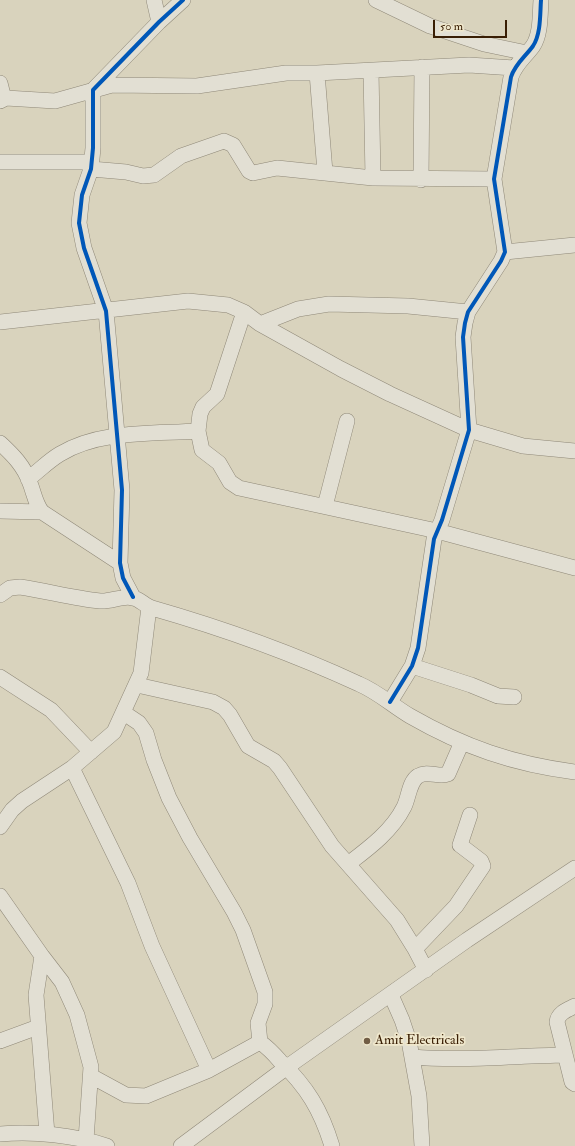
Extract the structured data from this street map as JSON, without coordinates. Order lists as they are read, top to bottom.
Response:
{
  "places": ["Amit Electricals"],
  "scale_bar": "50 m"
}
